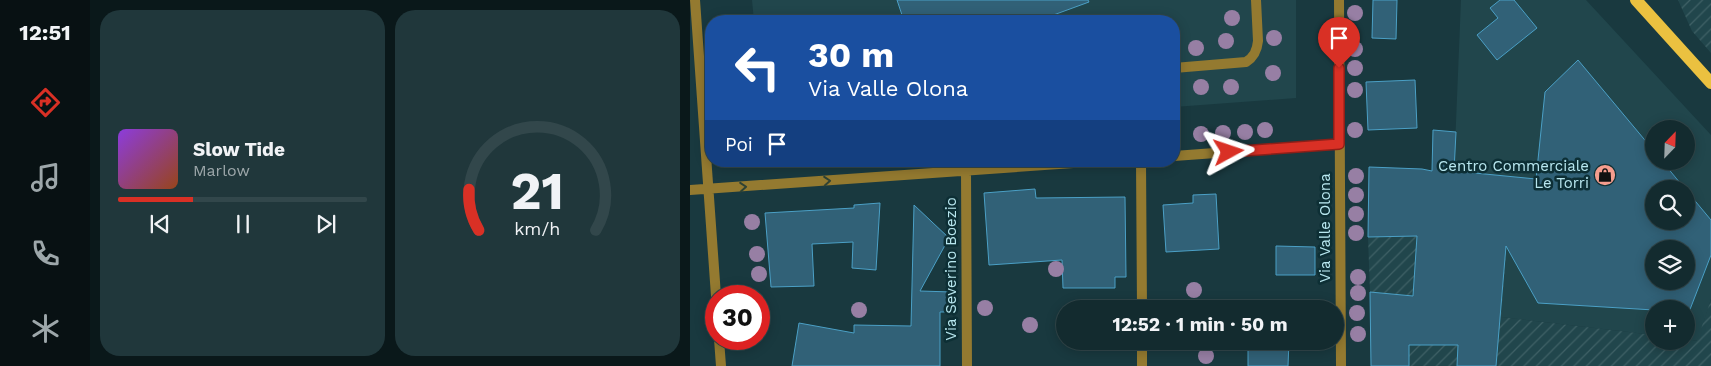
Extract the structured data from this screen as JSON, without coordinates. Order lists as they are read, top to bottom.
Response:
{
  "streets": {
    "street": ["Via Valle Olona", "Via Severino Boezio"]
  },
  "places": {
    "shop": ["Centro Commerciale Le Torri"]
  },
  "north": "top right",
  "page": {
    "tabs": "12:51",
    "turn": ["30 m", "Via Valle Olona"],
    "map_buttons": "+",
    "then": "Poi",
    "song": ["Slow Tide", "Marlow"],
    "limit": "30",
    "trip": "12:52 · 1 min · 50 m",
    "gauge": ["21", "km/h"]
  }
}
